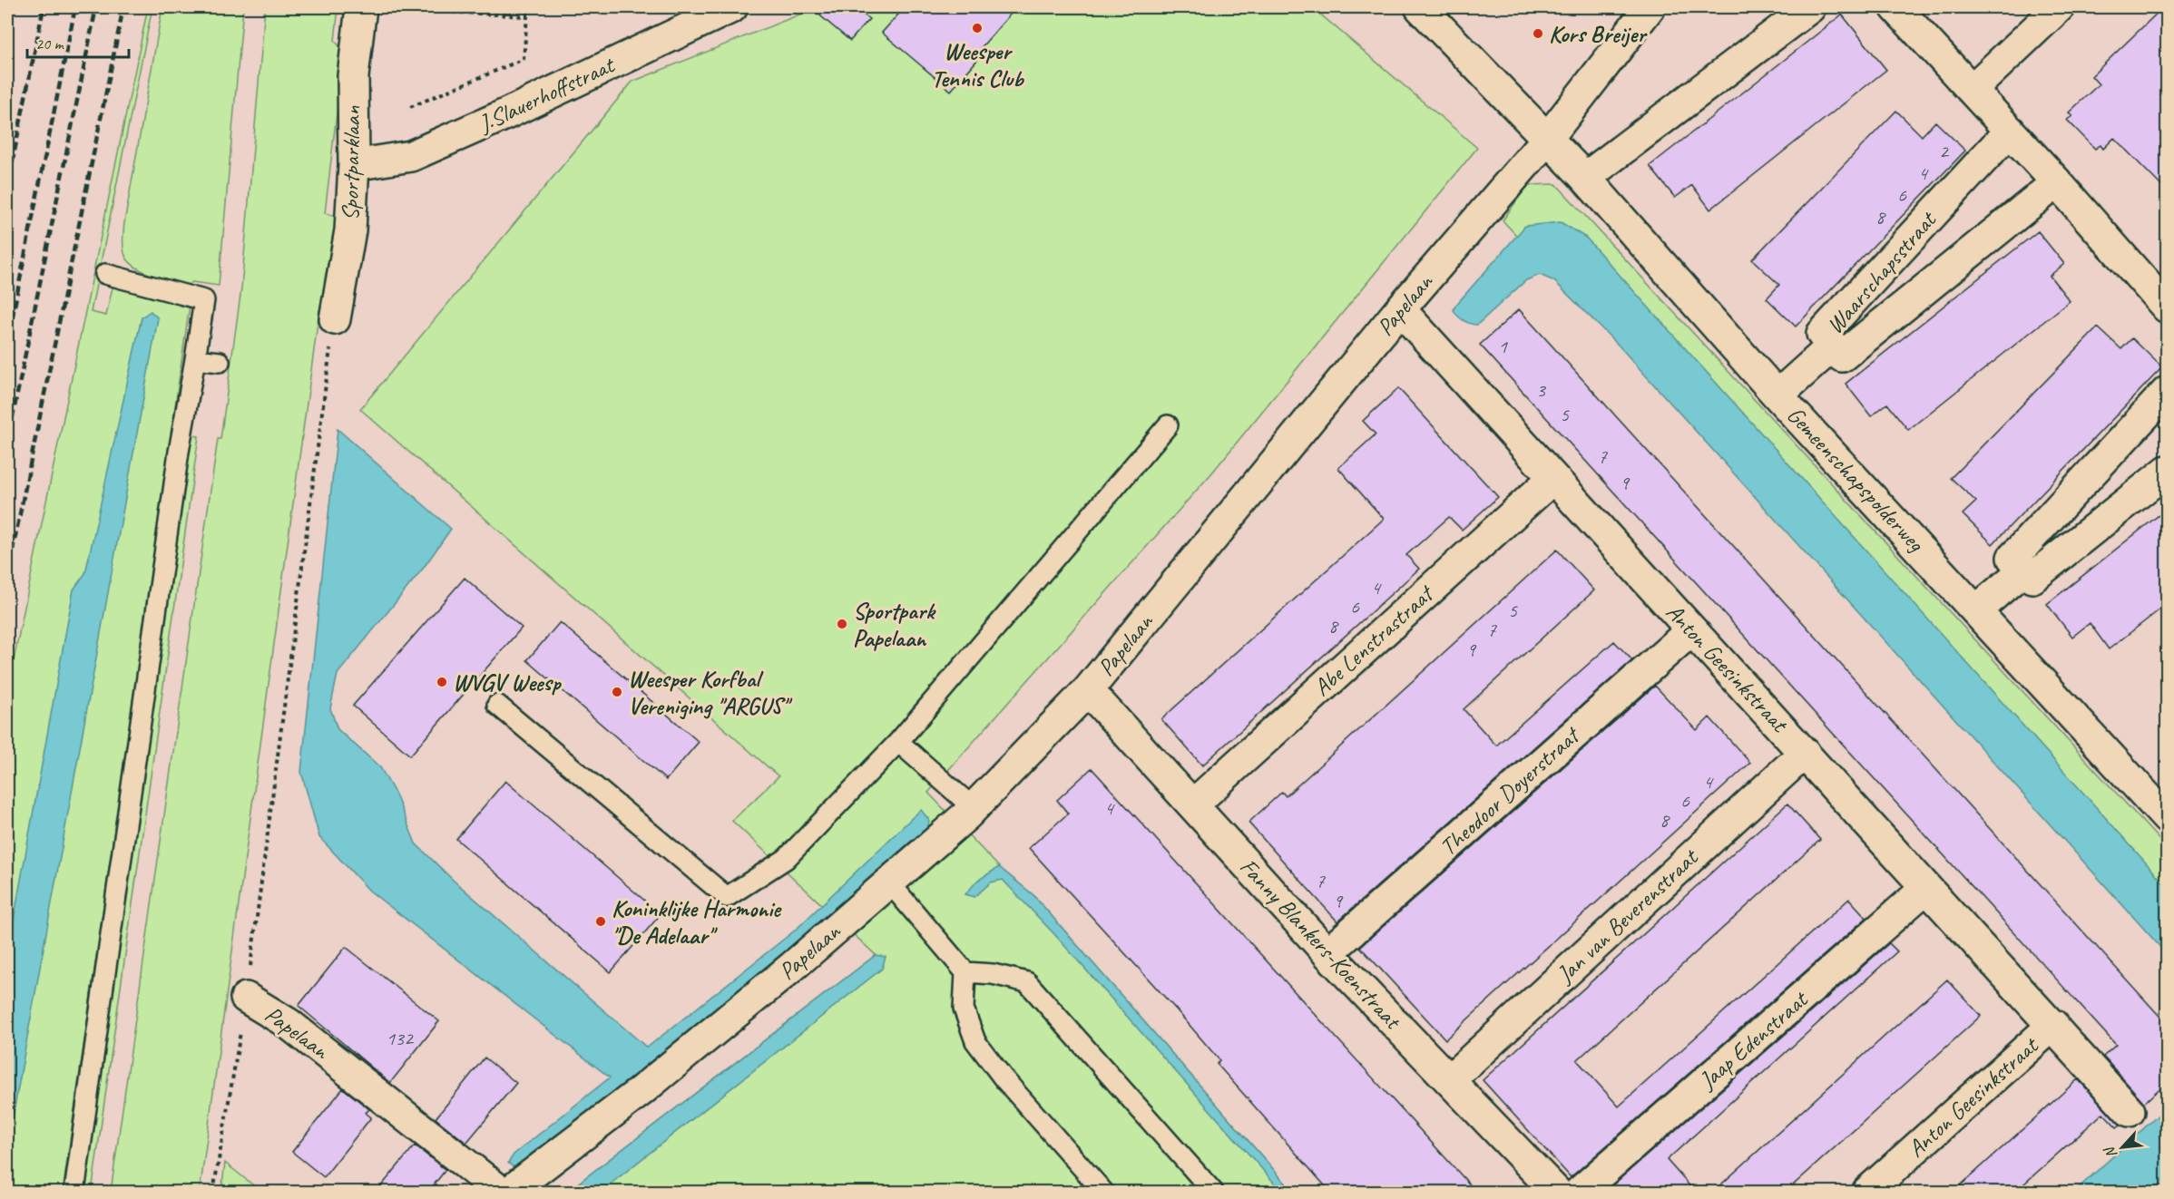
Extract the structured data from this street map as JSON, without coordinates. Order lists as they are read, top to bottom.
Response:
{
  "streets": {
    "street": [
      "J.Slauerhoffstraat",
      "Sportparklaan",
      "Waarschapsstraat",
      "Papelaan",
      "Gemeenschapspolderweg",
      "Abe Lenstrastraat",
      "Anton Geesinkstraat",
      "Theodoor Doyerstraat",
      "Jan van Beverenstraat",
      "Fanny Blankers-Koenstraat",
      "Jaap Edenstraat"
    ]
  },
  "crossings": [
    ["J.Slauerhoffstraat", "Sportparklaan"],
    ["Papelaan", "Gemeenschapspolderweg"],
    ["Papelaan", "Anton Geesinkstraat"],
    ["Papelaan", "Fanny Blankers-Koenstraat"],
    ["Abe Lenstrastraat", "Anton Geesinkstraat"],
    ["Abe Lenstrastraat", "Fanny Blankers-Koenstraat"],
    ["Anton Geesinkstraat", "Theodoor Doyerstraat"],
    ["Anton Geesinkstraat", "Jan van Beverenstraat"],
    ["Anton Geesinkstraat", "Jaap Edenstraat"],
    ["Theodoor Doyerstraat", "Fanny Blankers-Koenstraat"],
    ["Jan van Beverenstraat", "Fanny Blankers-Koenstraat"]
  ],
  "places": [
    "Weesper Tennis Club",
    "Kors Breijer",
    "Sportpark Papelaan",
    "WVGV Weesp",
    "Weesper Korfbal Vereniging \"ARGUS\"",
    "Koninklijke Harmonie \"De Adelaar\""
  ],
  "house_numbers": [
    "2",
    "4",
    "6",
    "8",
    "1",
    "3",
    "5",
    "7",
    "9",
    "4",
    "6",
    "5",
    "8",
    "7",
    "9",
    "4",
    "6",
    "4",
    "8",
    "7",
    "9",
    "132"
  ],
  "scale_bar": "20 m",
  "north": "bottom left"
}
